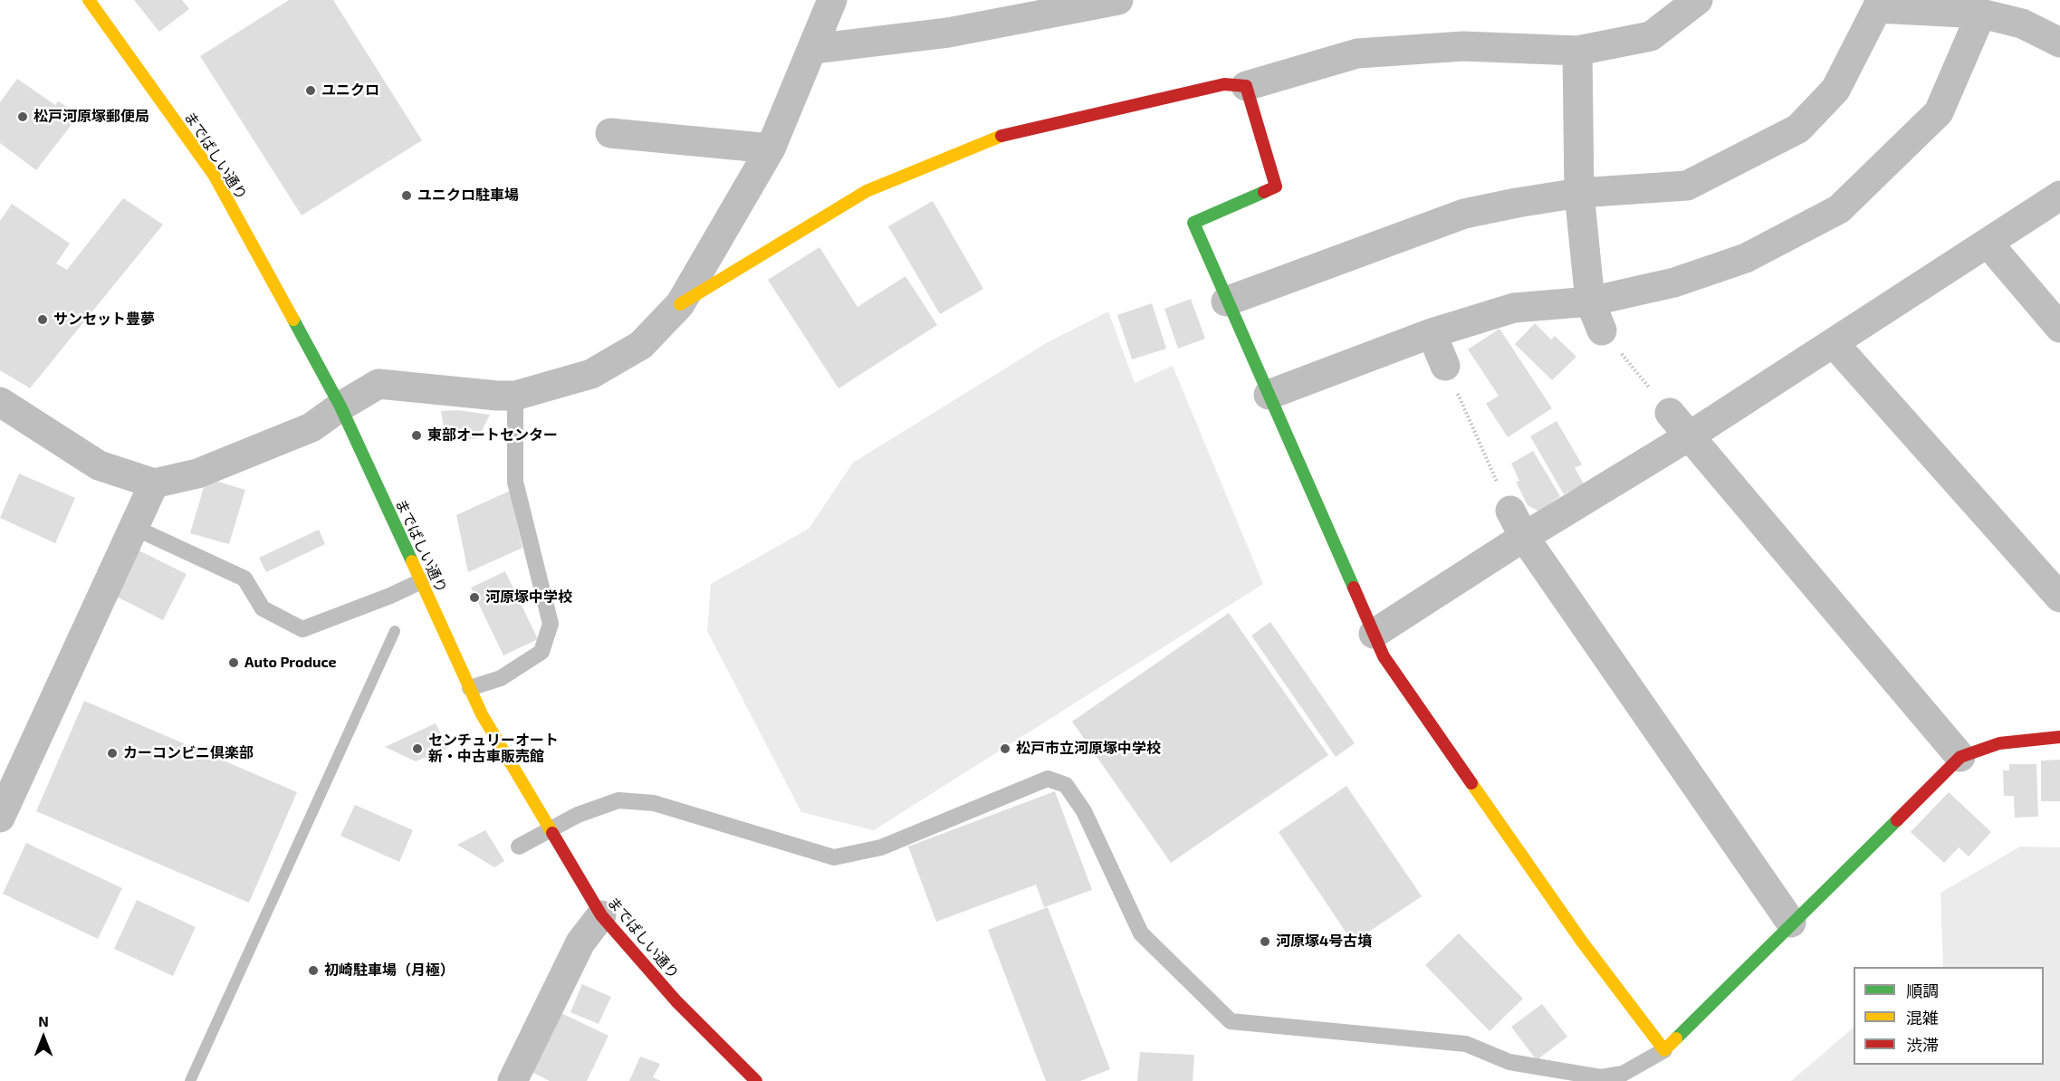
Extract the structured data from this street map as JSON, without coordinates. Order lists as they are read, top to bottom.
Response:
{
  "streets": {
    "street": ["までばしい通り"]
  },
  "places": [
    "ユニクロ",
    "松戸河原塚郵便局",
    "ユニクロ駐車場",
    "サンセット豊夢",
    "東部オートセンター",
    "河原塚中学校",
    "Auto Produce",
    "センチュリーオート 新・中古車販売館",
    "松戸市立河原塚中学校",
    "カーコンビニ倶楽部",
    "河原塚4号古墳",
    "初崎駐車場（月極）"
  ],
  "legend": ["順調", "混雑", "渋滞"],
  "north": "top"
}
